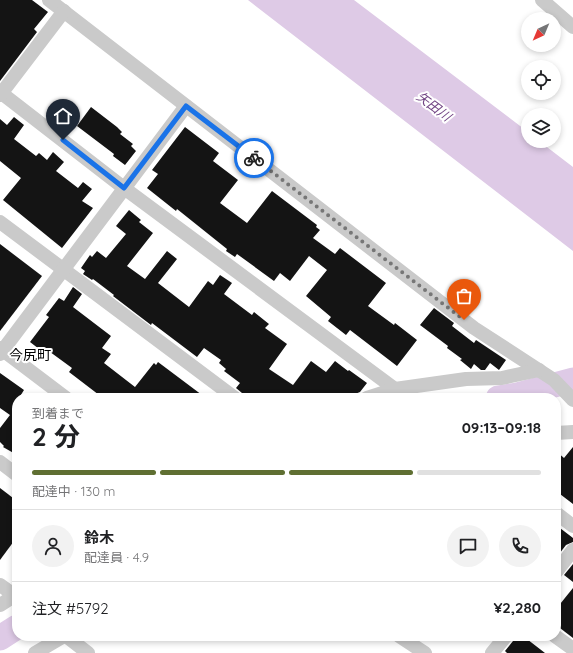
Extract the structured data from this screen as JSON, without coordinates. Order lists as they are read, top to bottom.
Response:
{
  "districts": ["今尻町"],
  "water": ["矢田川"],
  "north": "bottom left",
  "page": {
    "heading": ["2 分", "到着まで", "09:13–09:18"],
    "panel": [
      "鈴木",
      "配達員 · 4.9",
      "注文 #5792",
      "¥2,280"
    ],
    "bar": "配達中 · 130 m"
  }
}
